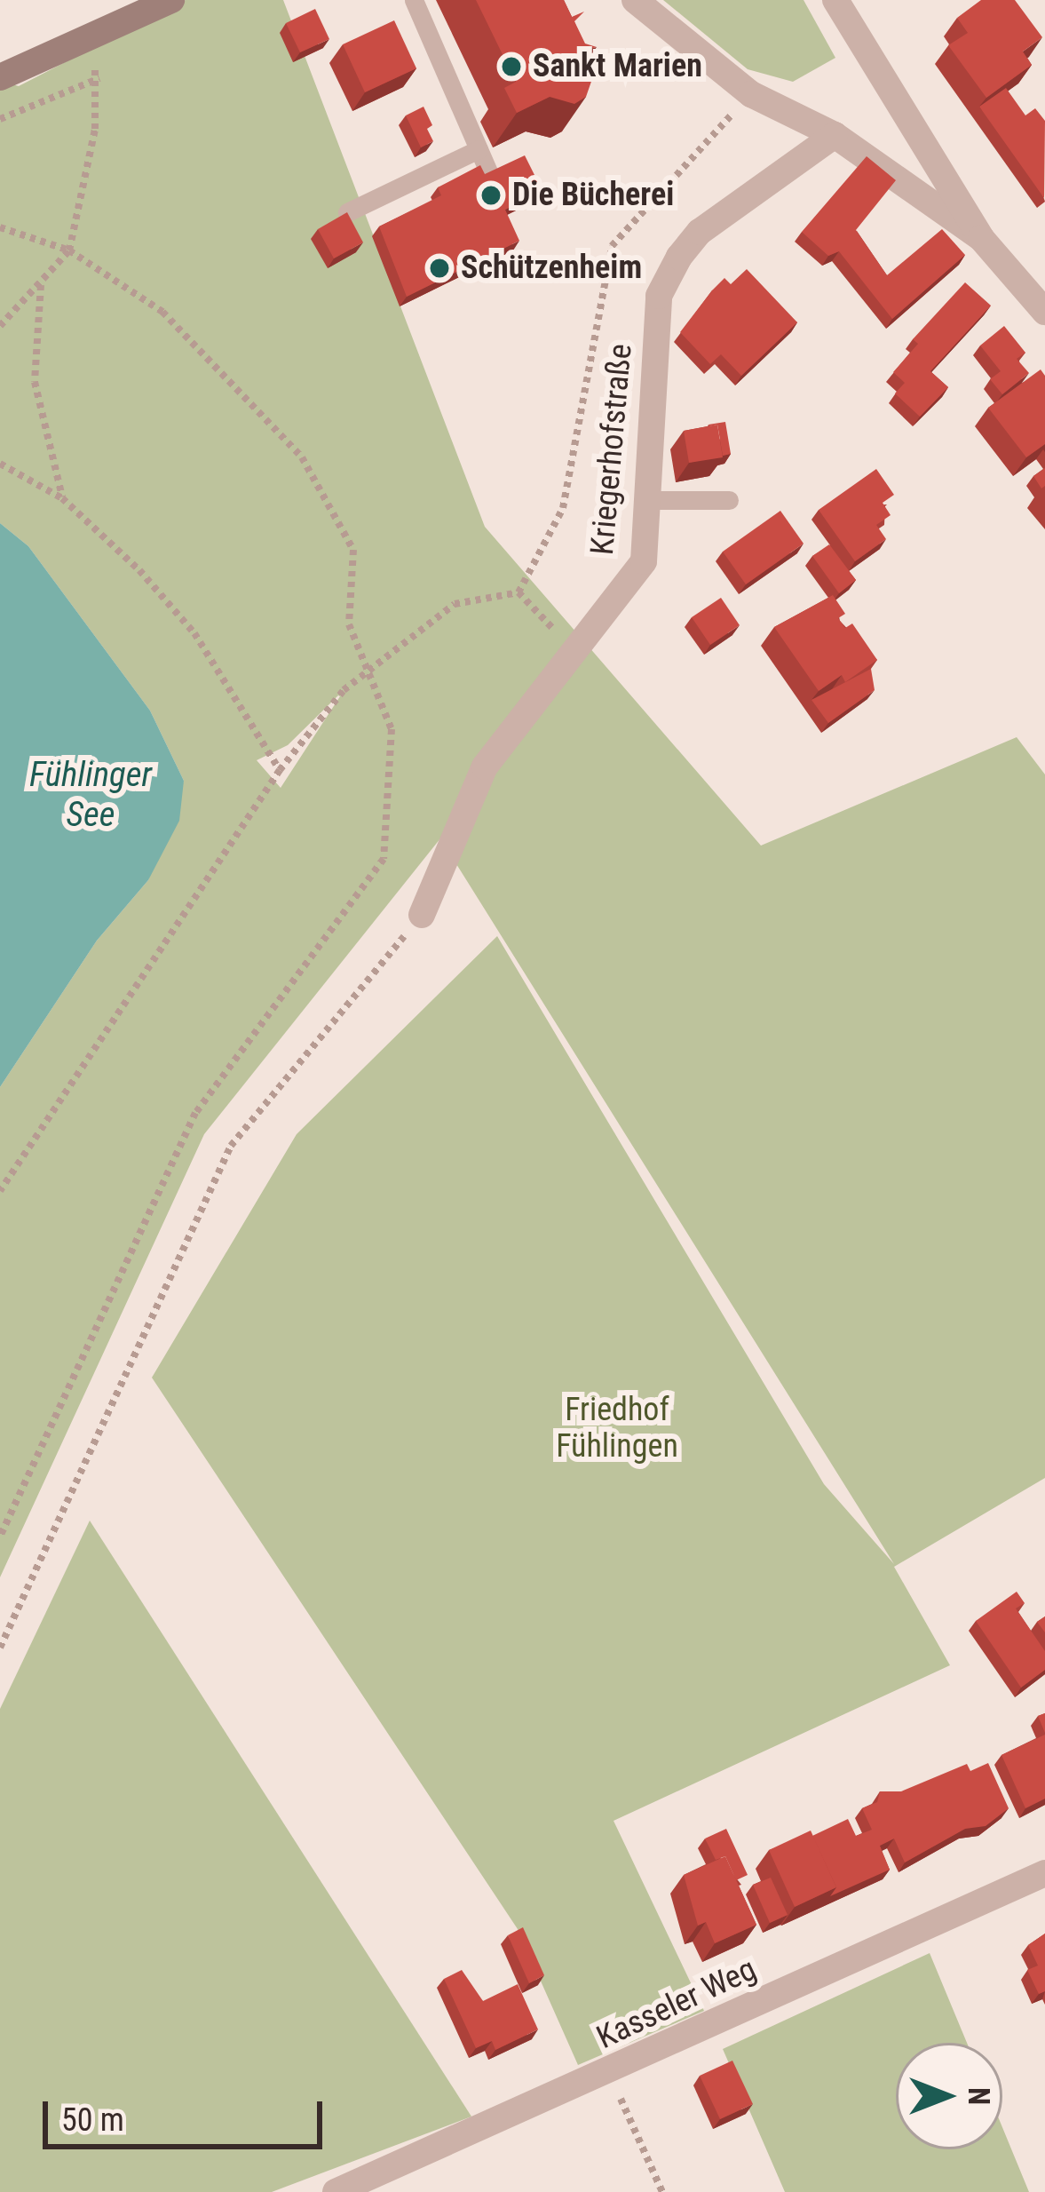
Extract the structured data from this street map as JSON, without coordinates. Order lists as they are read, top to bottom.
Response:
{
  "streets": {
    "street": ["Kriegerhofstraße", "Kasseler Weg"]
  },
  "water": ["Fühlinger See"],
  "parks": ["Friedhof Fühlingen"],
  "places": ["Sankt Marien", "Die Bücherei", "Schützenheim"],
  "scale_bar": "50 m",
  "north": "right"
}
